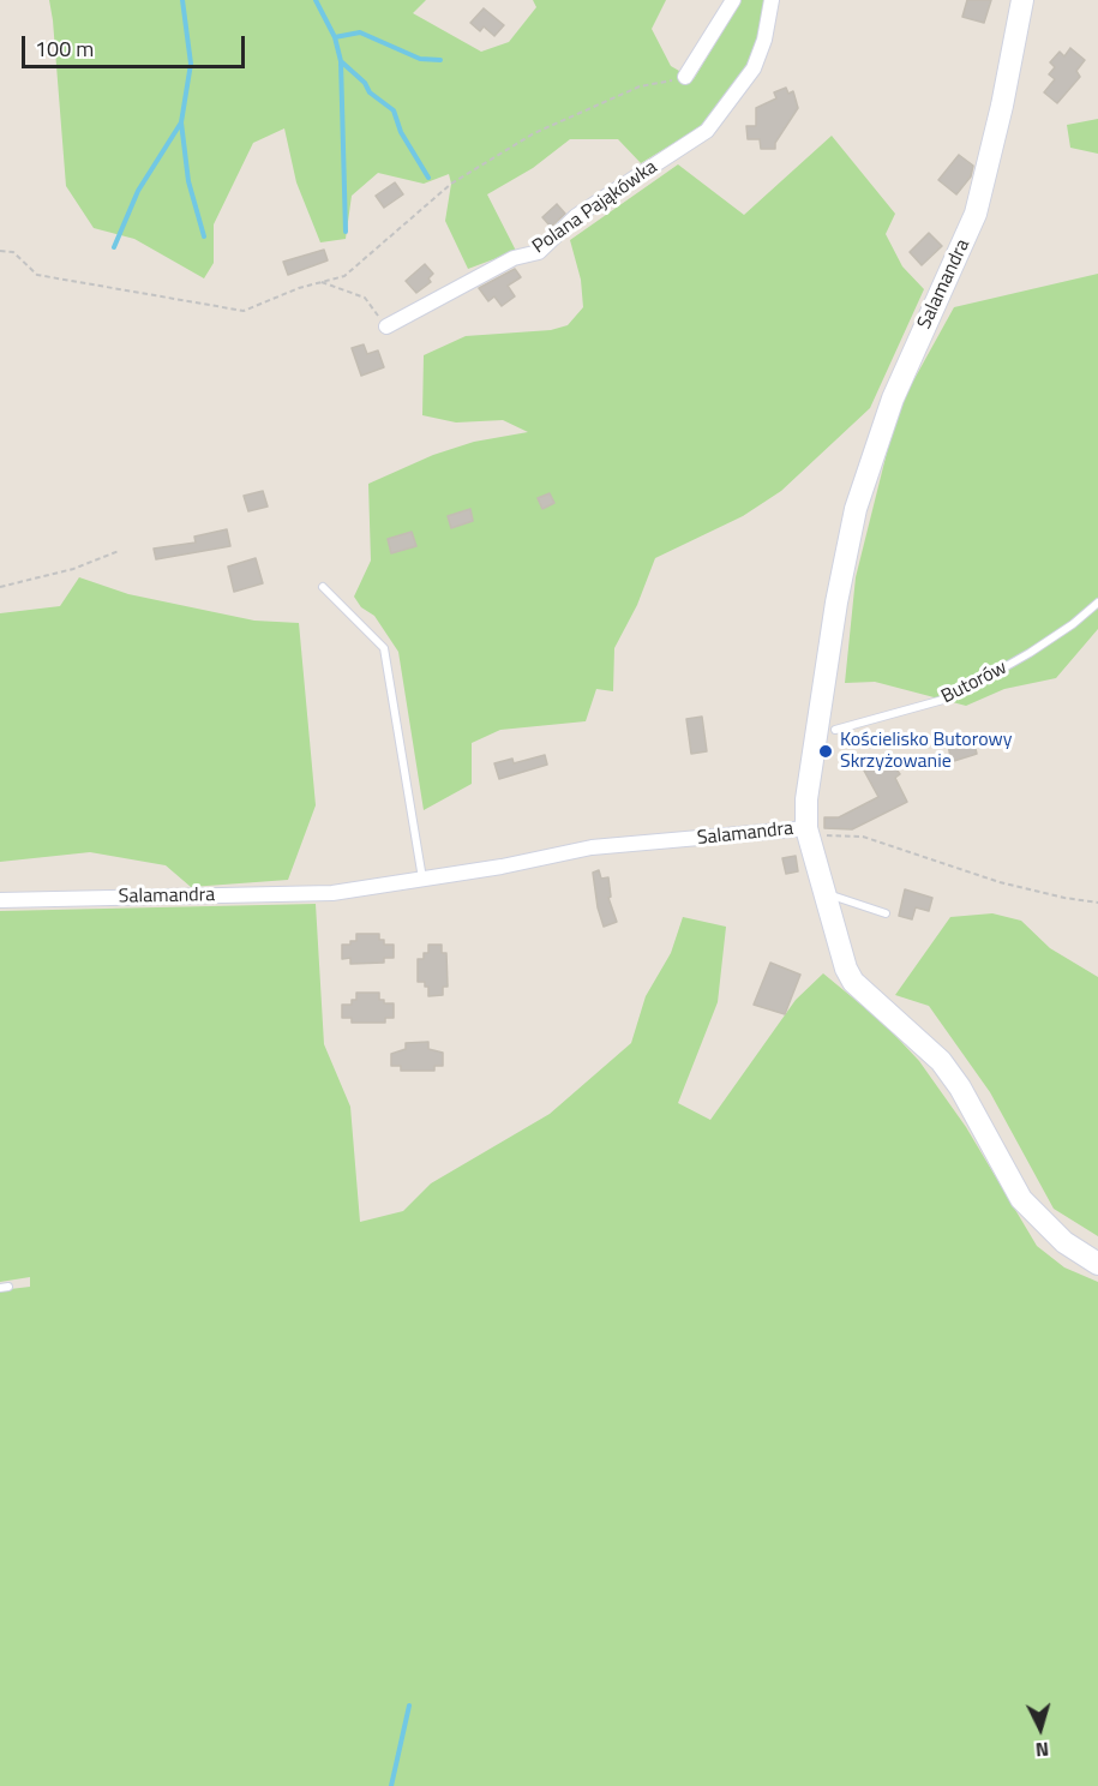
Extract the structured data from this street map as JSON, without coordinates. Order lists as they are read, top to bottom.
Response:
{
  "streets": {
    "street": ["Polana Pająkówka", "Salamandra"],
    "lane": ["Butorów"]
  },
  "crossings": [
    ["Salamandra", "Butorów"]
  ],
  "places": ["Kościelisko Butorowy Skrzyżowanie"],
  "scale_bar": "100 m",
  "north": "bottom"
}
